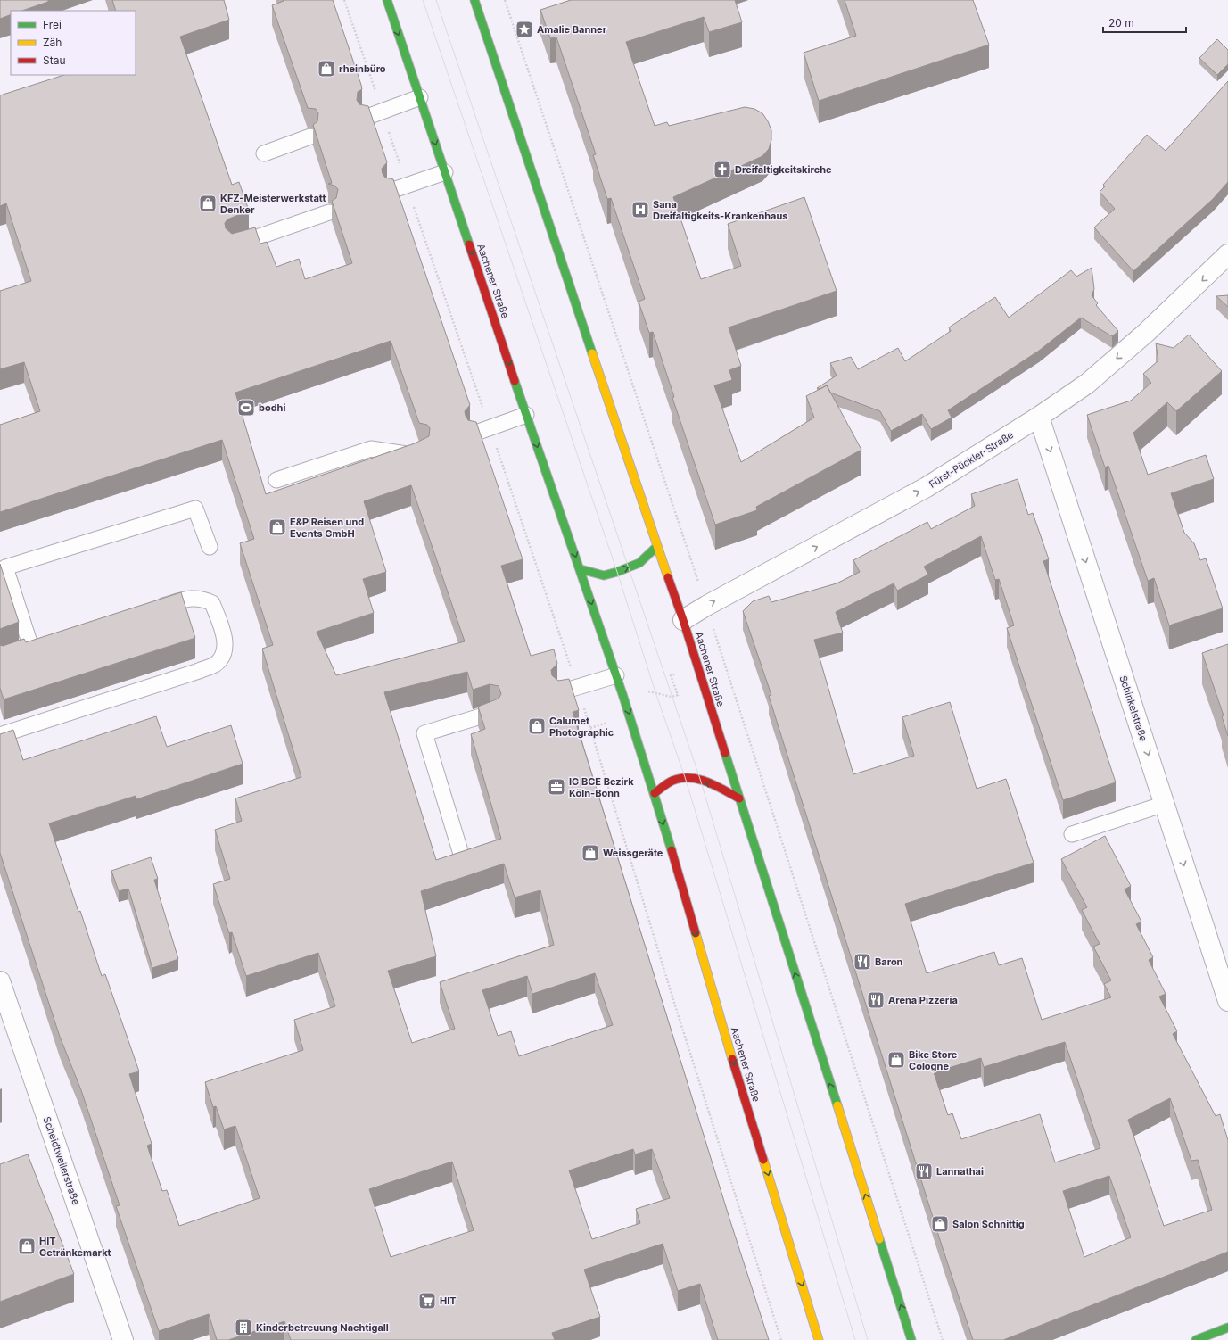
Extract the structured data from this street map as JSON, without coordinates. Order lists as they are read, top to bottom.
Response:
{
  "streets": {
    "main road": ["Aachener Straße"],
    "street": ["Fürst-Pückler-Straße", "Schinkelstraße", "Scheidtweilerstraße"]
  },
  "crossings": [
    ["Aachener Straße", "Fürst-Pückler-Straße"],
    ["Fürst-Pückler-Straße", "Schinkelstraße"]
  ],
  "one_way": ["Schinkelstraße"],
  "places": {
    "place": ["Amalie Banner"],
    "shop": [
      "rheinbüro",
      "KFZ-Meisterwerkstatt Denker",
      "E&P Reisen und Events GmbH",
      "Calumet Photographic",
      "Weissgeräte",
      "Bike Store Cologne",
      "Salon Schnittig",
      "HIT Getränkemarkt"
    ],
    "church": ["Dreifaltigkeitskirche"],
    "hospital": ["Sana Dreifaltigkeits-Krankenhaus"],
    "sports": ["bodhi"],
    "office": ["IG BCE Bezirk Köln-Bonn"],
    "restaurant": ["Baron", "Arena Pizzeria", "Lannathai"],
    "supermarket": ["HIT"],
    "building": ["Kinderbetreuung Nachtigall"]
  },
  "legend": ["Frei", "Zäh", "Stau"],
  "scale_bar": "20 m"
}
